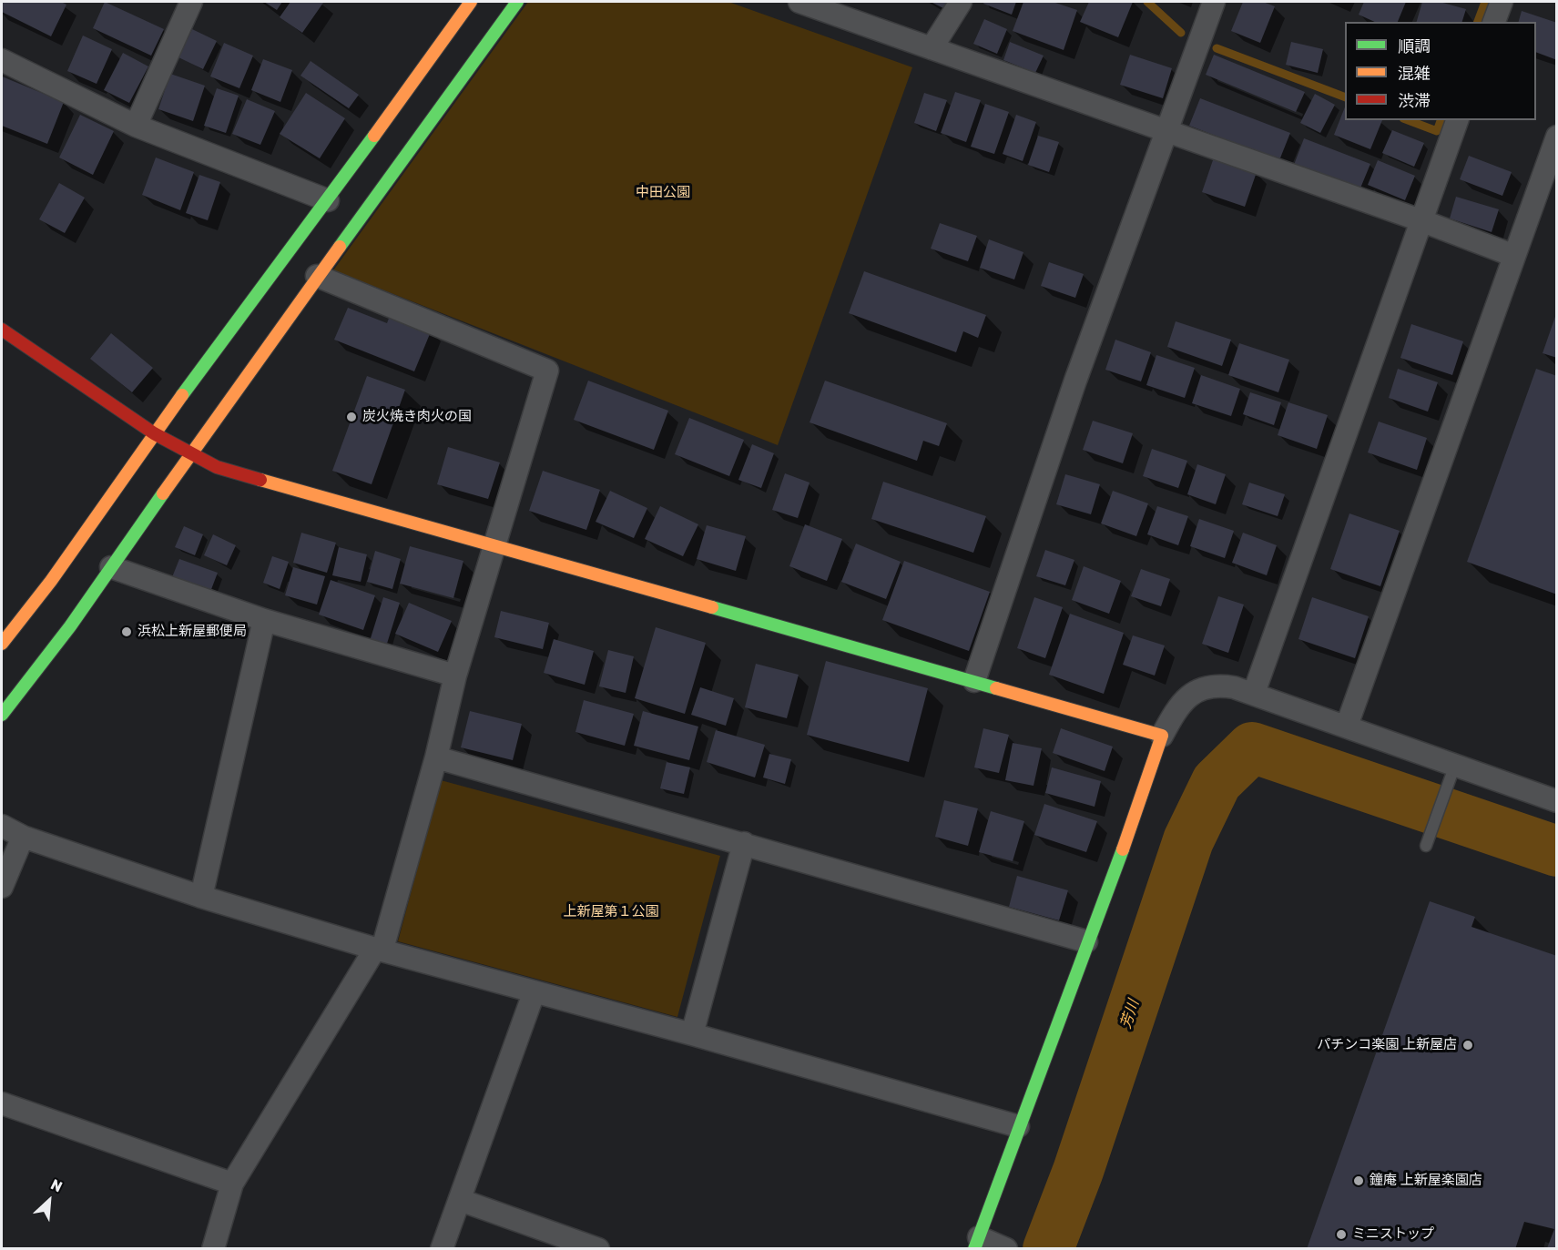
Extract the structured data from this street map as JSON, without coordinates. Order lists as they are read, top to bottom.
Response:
{
  "water": ["芳川"],
  "parks": ["中田公園", "上新屋第１公園"],
  "places": [
    "炭火焼き肉火の国",
    "浜松上新屋郵便局",
    "パチンコ楽園 上新屋店",
    "鐘庵 上新屋楽園店",
    "ミニストップ"
  ],
  "legend": ["順調", "混雑", "渋滞"],
  "north": "top right"
}
